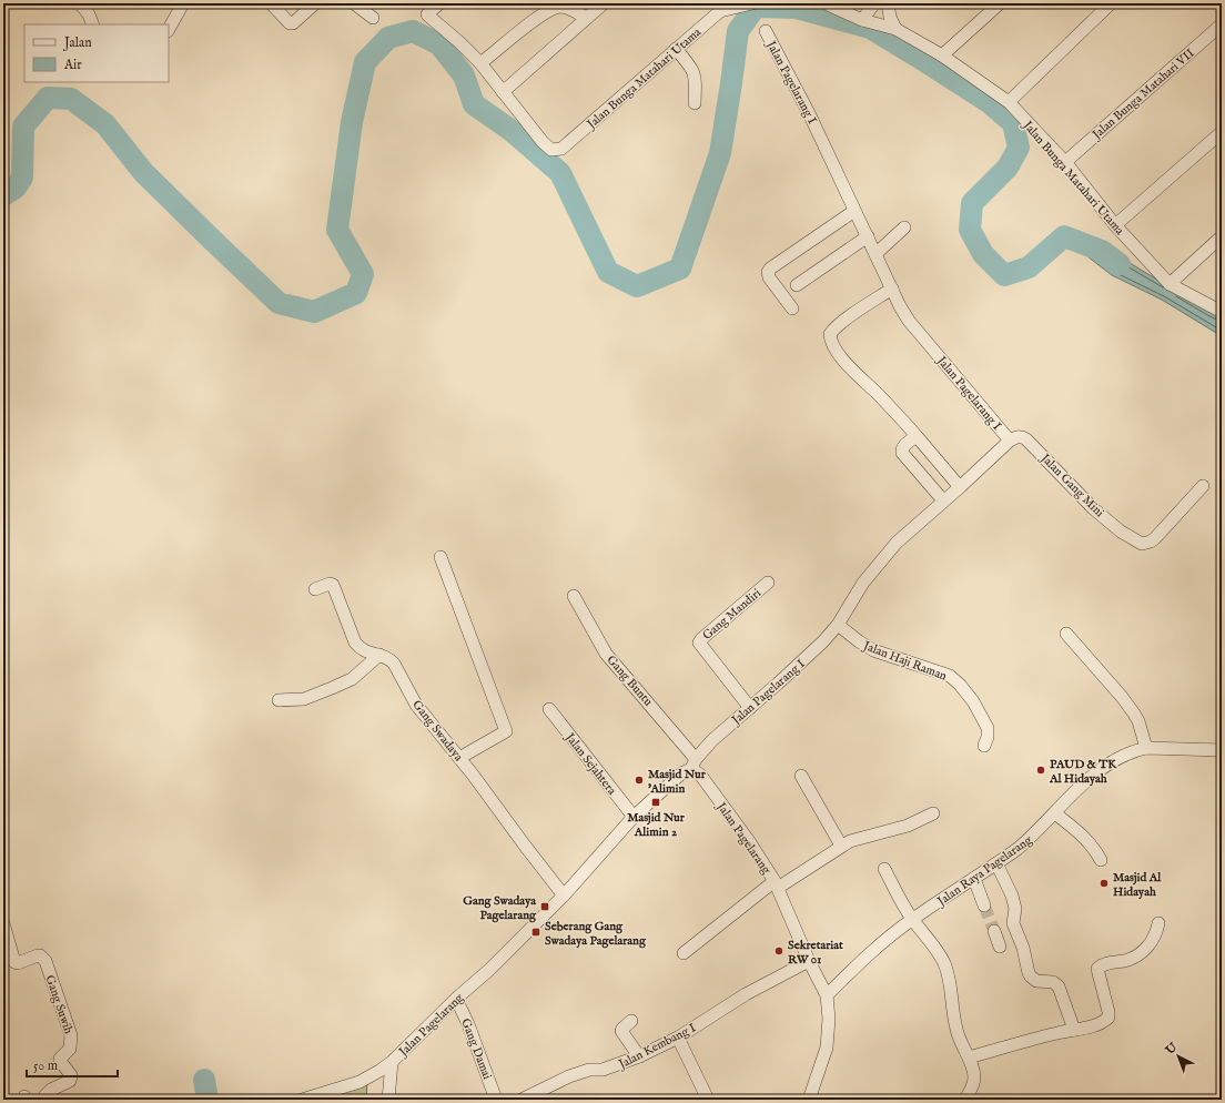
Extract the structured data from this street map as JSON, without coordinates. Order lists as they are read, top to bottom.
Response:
{
  "streets": {
    "street": [
      "Jalan Bunga Matahari Utama",
      "Jalan Pagelarang I",
      "Jalan Bunga Matahari VII",
      "Jalan Gang Mini",
      "Gang Mandiri",
      "Jalan Haji Raman",
      "Gang Buntu",
      "Gang Swadaya",
      "Jalan Sejahtera",
      "Jalan Pagelarang",
      "Jalan Raya Pagelarang",
      "Gang Suwih",
      "Jalan Kembang I",
      "Gang Damai"
    ]
  },
  "crossings": [
    ["Jalan Bunga Matahari Utama", "Jalan Bunga Matahari VII"],
    ["Jalan Pagelarang I", "Jalan Gang Mini"],
    ["Jalan Pagelarang I", "Gang Mandiri"],
    ["Jalan Pagelarang I", "Jalan Haji Raman"],
    ["Jalan Pagelarang I", "Gang Buntu"],
    ["Jalan Pagelarang I", "Jalan Pagelarang"],
    ["Gang Buntu", "Jalan Pagelarang"],
    ["Gang Swadaya", "Jalan Pagelarang"],
    ["Jalan Sejahtera", "Jalan Pagelarang"],
    ["Jalan Pagelarang", "Jalan Raya Pagelarang"],
    ["Jalan Pagelarang", "Jalan Kembang I"],
    ["Jalan Pagelarang", "Gang Damai"]
  ],
  "places": {
    "other": [
      "PAUD & TK Al Hidayah",
      "Masjid Nur 'Alimin",
      "Masjid Al Hidayah",
      "Sekretariat RW 01"
    ],
    "transit": ["Masjid Nur Alimin 2", "Gang Swadaya Pagelarang", "Seberang Gang Swadaya Pagelarang"]
  },
  "legend": ["Jalan", "Air"],
  "scale_bar": "50 m",
  "north": "top left"
}
